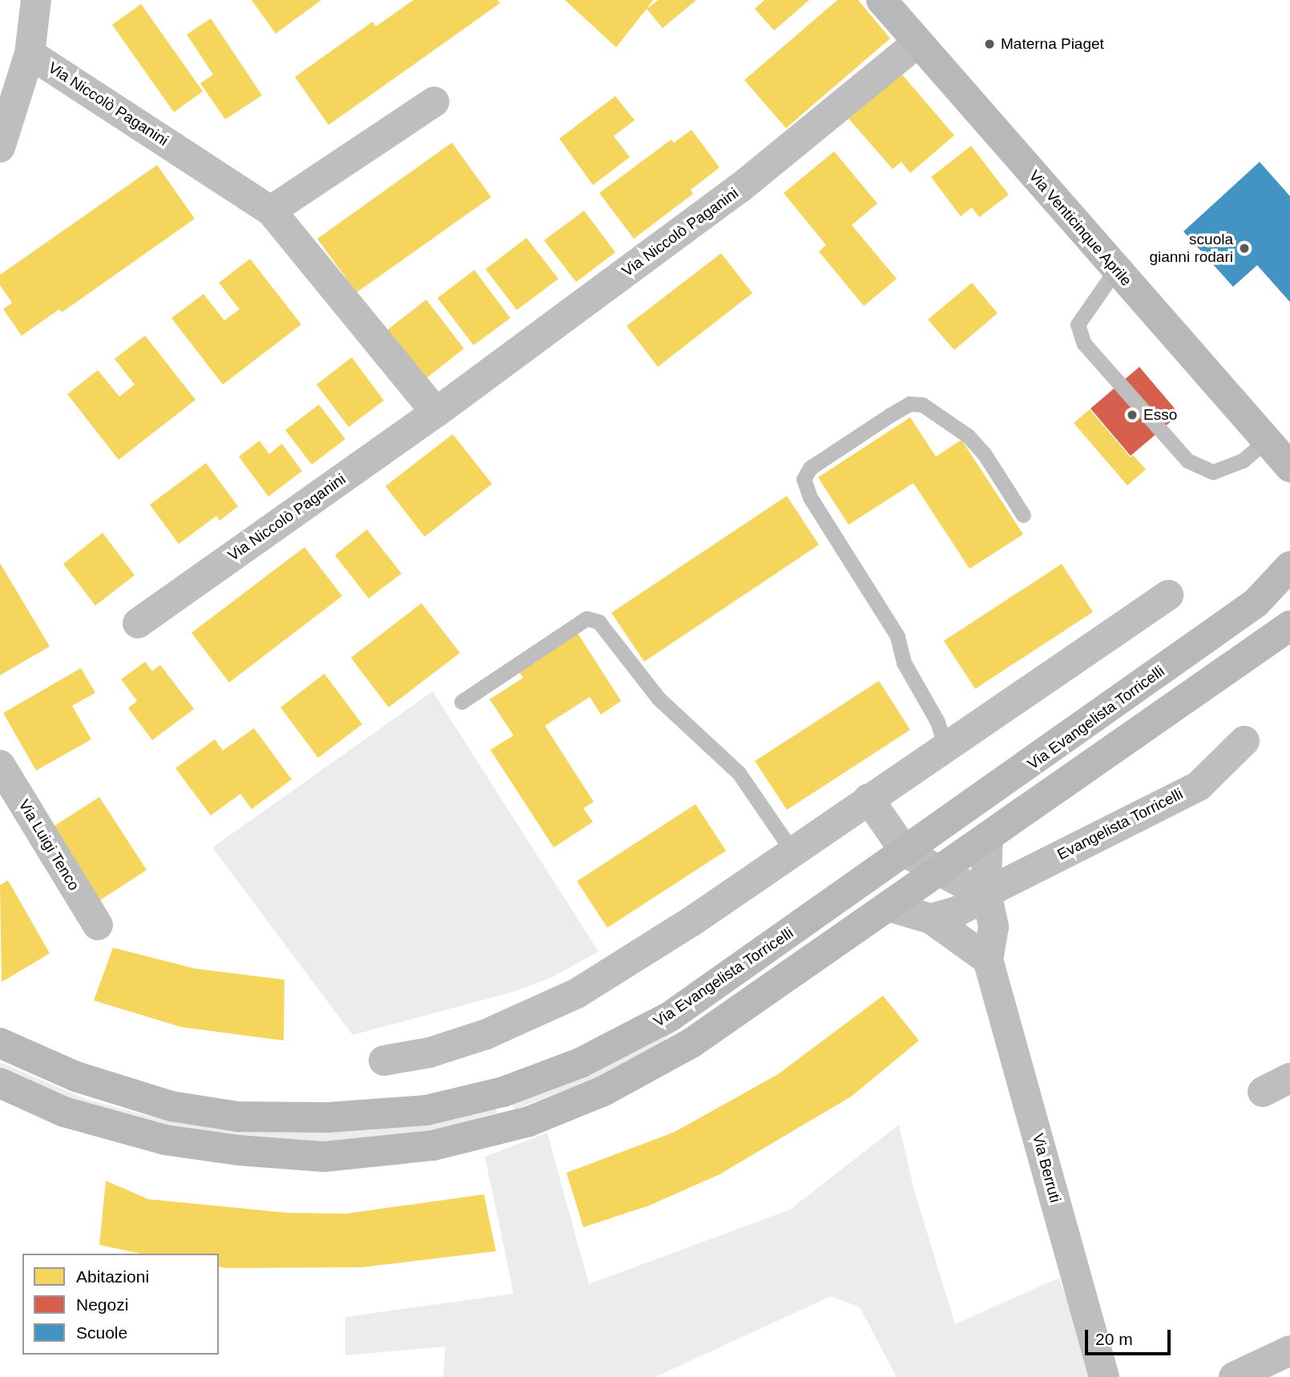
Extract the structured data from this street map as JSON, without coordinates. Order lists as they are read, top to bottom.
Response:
{
  "streets": {
    "street": [
      "Via Niccolò Paganini",
      "Via Venticinque Aprile",
      "Via Evangelista Torricelli",
      "Evangelista Torricelli",
      "Via Luigi Tenco",
      "Via Berruti"
    ]
  },
  "crossings": [
    ["Via Niccolò Paganini", "Via Venticinque Aprile"],
    ["Evangelista Torricelli", "Via Berruti"]
  ],
  "places": ["Materna Piaget", "scuola gianni rodari", "Esso"],
  "legend": ["Abitazioni", "Negozi", "Scuole"],
  "scale_bar": "20 m"
}
